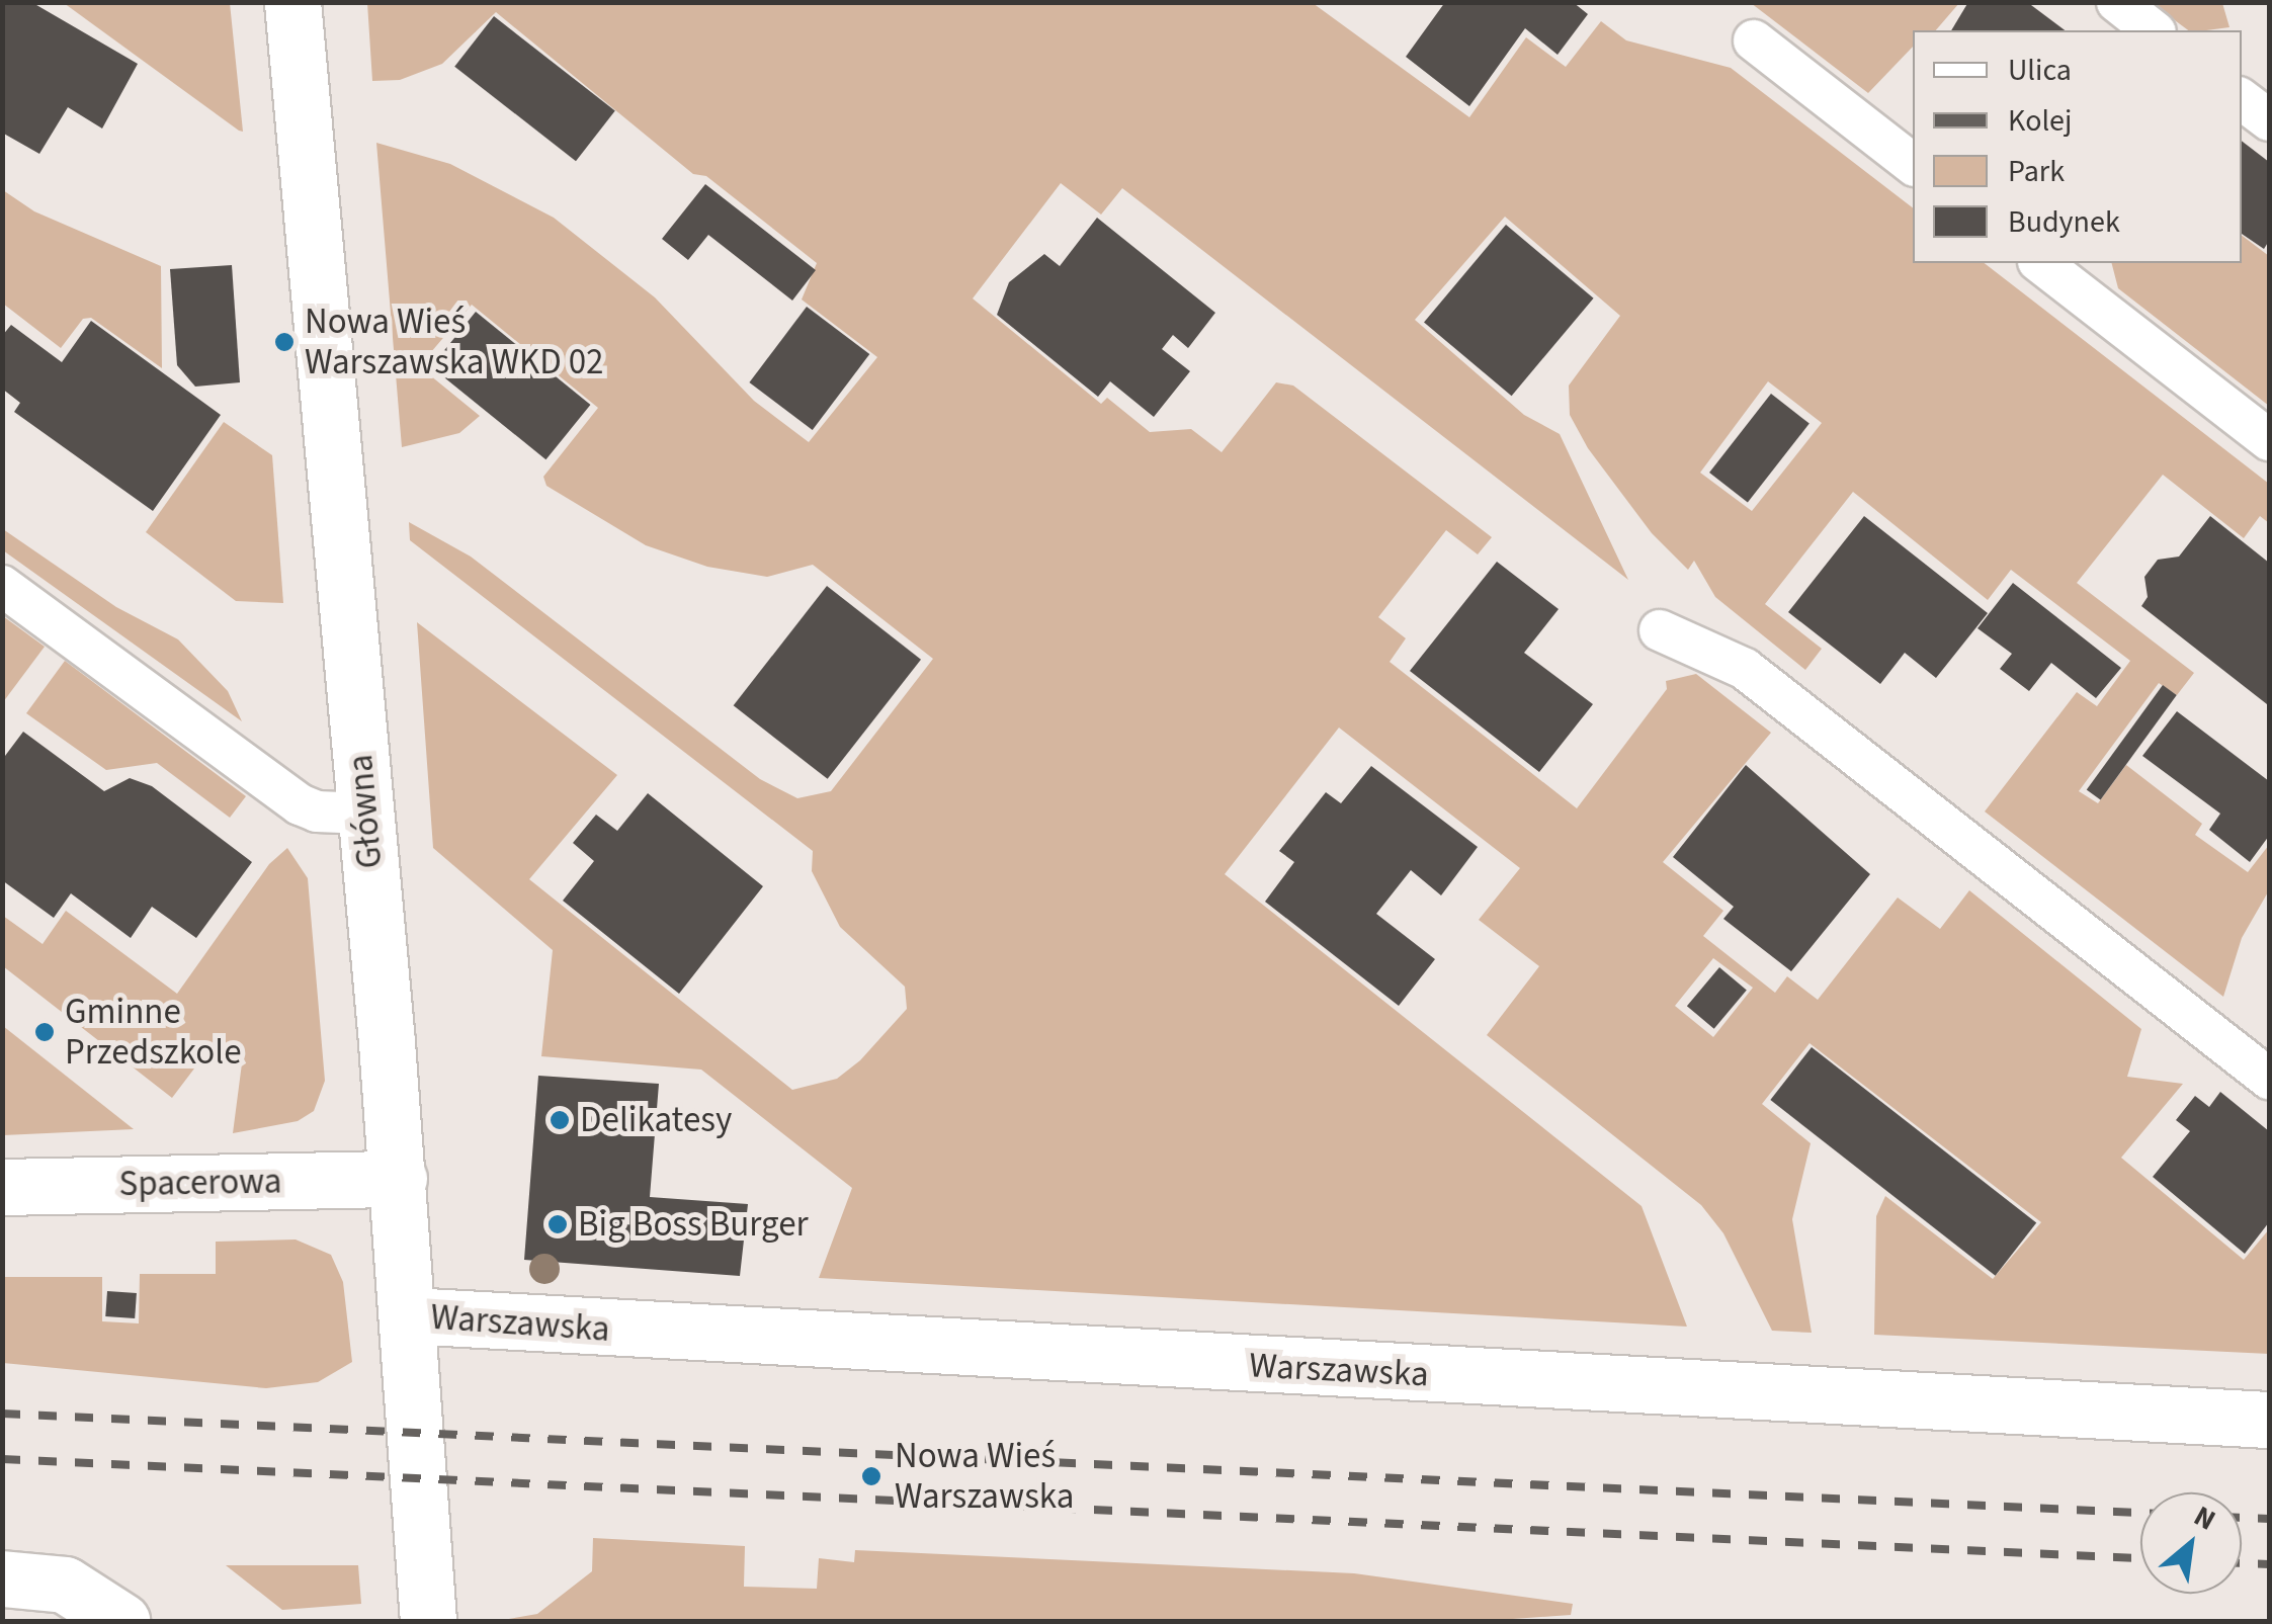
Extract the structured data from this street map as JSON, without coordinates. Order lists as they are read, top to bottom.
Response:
{
  "streets": {
    "street": ["Główna", "Spacerowa", "Warszawska"]
  },
  "crossings": [
    ["Główna", "Spacerowa"],
    ["Główna", "Warszawska"]
  ],
  "places": [
    "Nowa Wieś Warszawska WKD 02",
    "Gminne Przedszkole",
    "Delikatesy",
    "Big Boss Burger",
    "Nowa Wieś Warszawska"
  ],
  "legend": [
    "Ulica",
    "Kolej",
    "Park",
    "Budynek"
  ],
  "north": "top right"
}
